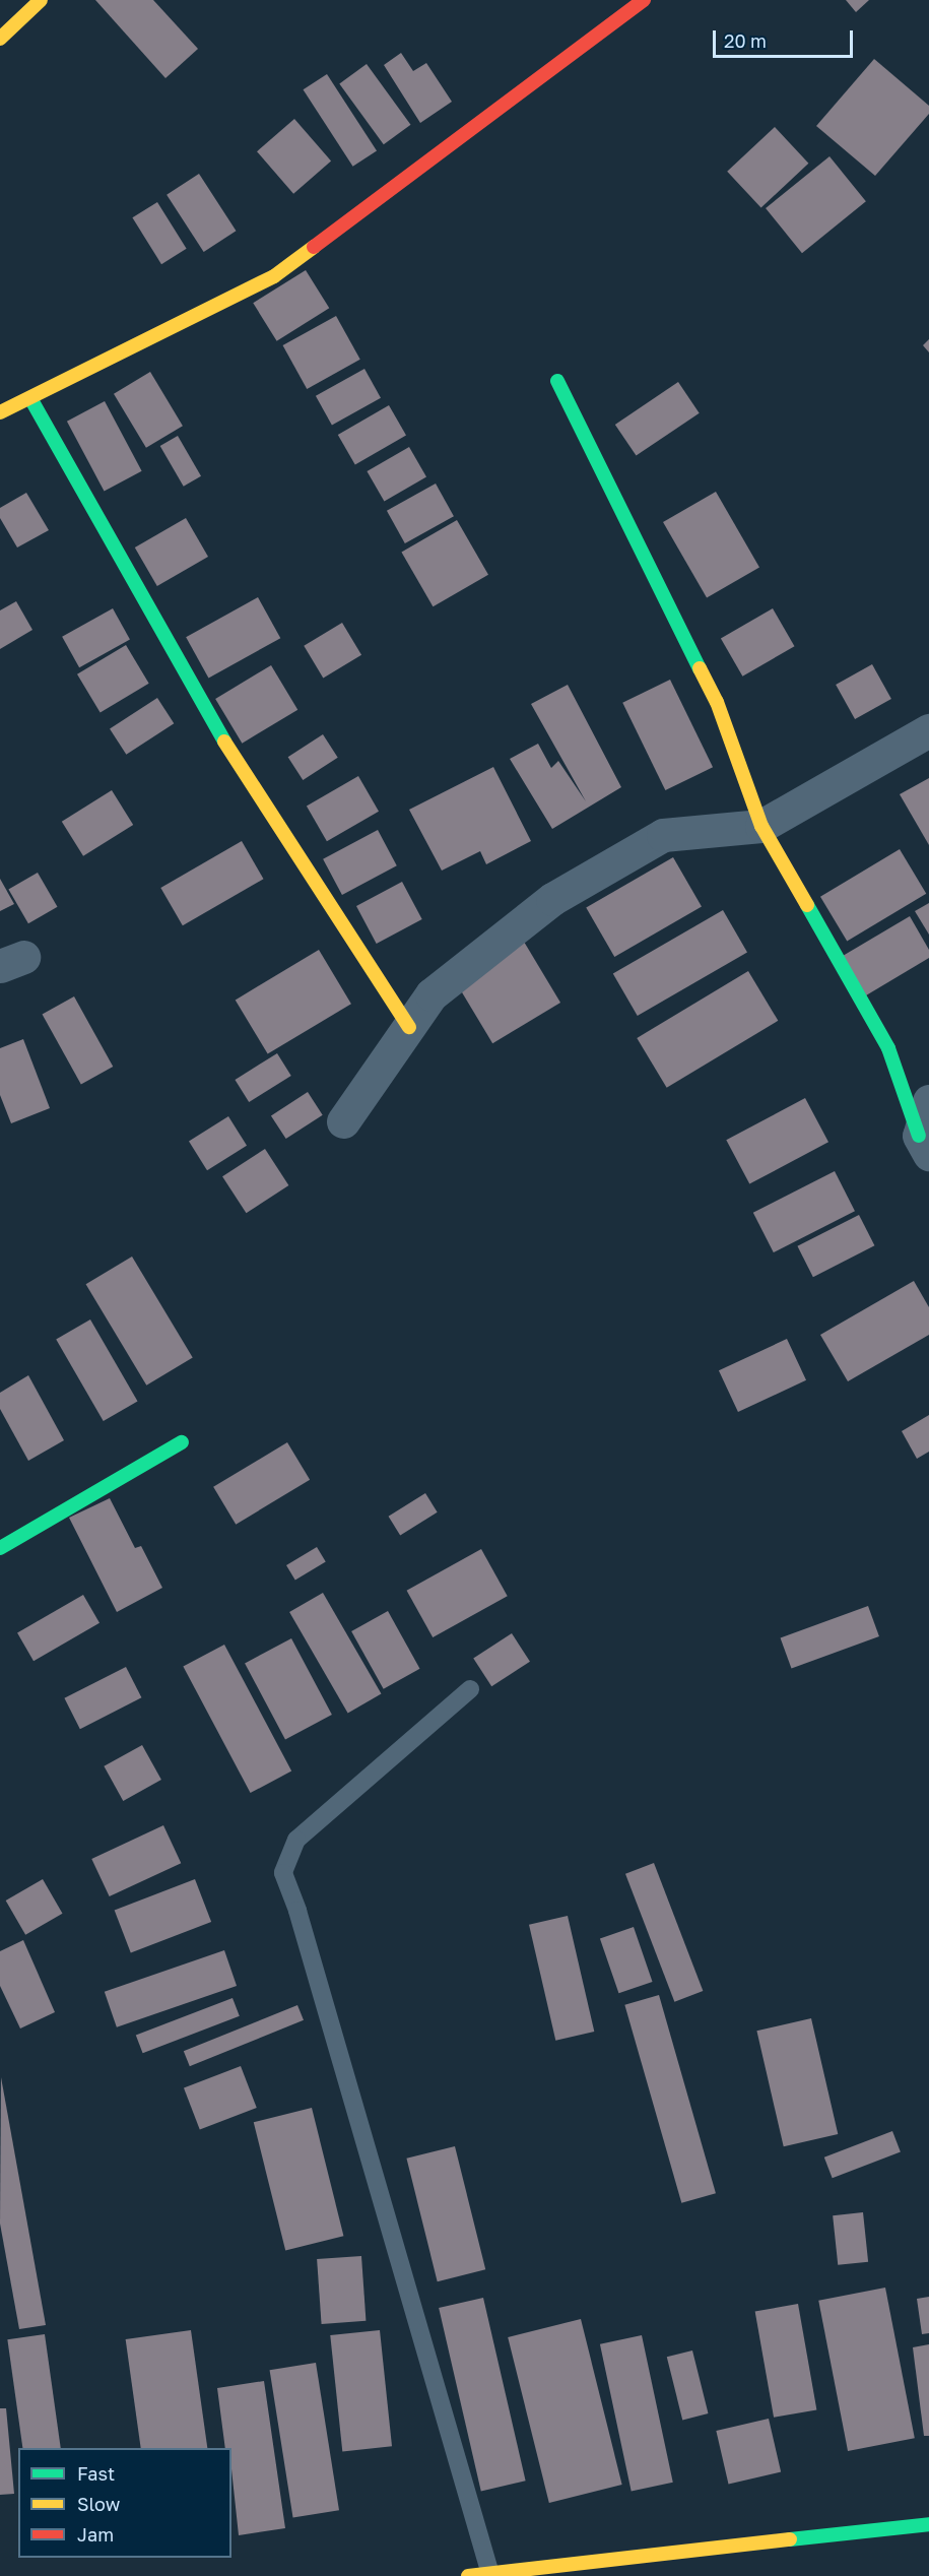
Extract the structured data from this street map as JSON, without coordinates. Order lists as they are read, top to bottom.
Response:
{
  "legend": ["Fast", "Slow", "Jam"],
  "scale_bar": "20 m"
}
